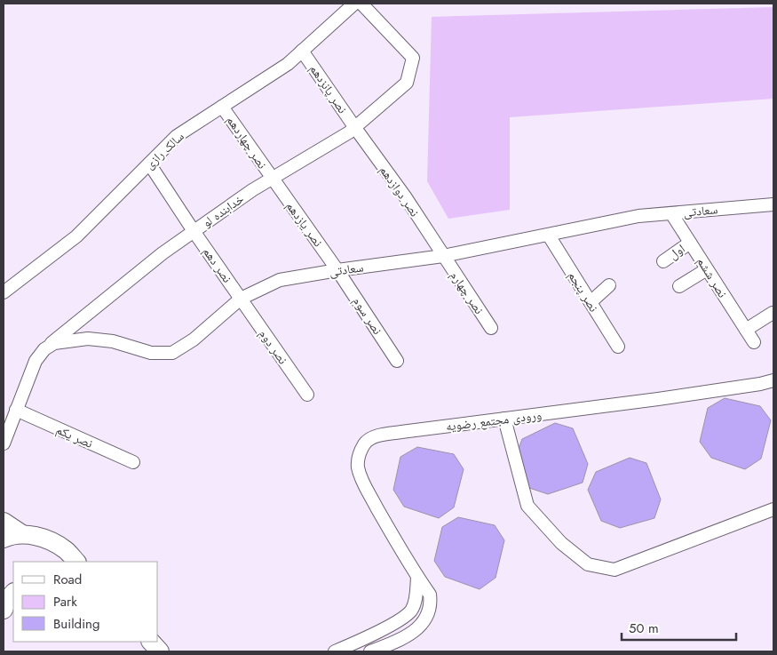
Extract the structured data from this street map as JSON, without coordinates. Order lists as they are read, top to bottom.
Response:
{
  "streets": {
    "street": [
      "نصر پانزدهم",
      "نصر چهاردهم",
      "سالک رازی",
      "نصر دوازدهم",
      "خدابنده لو",
      "سعادتی",
      "نصر یازدهم",
      "اول",
      "نصر دهم",
      "نصر ششم",
      "نصر پنجم",
      "نصر چهارم",
      "نصر سوم",
      "نصر دوم",
      "ورودی مجتمع رضویه",
      "نصر یکم"
    ]
  },
  "crossings": [
    ["نصر پانزدهم", "سالک رازی"],
    ["نصر پانزدهم", "نصر دوازدهم"],
    ["نصر پانزدهم", "خدابنده لو"],
    ["نصر چهاردهم", "سالک رازی"],
    ["نصر چهاردهم", "خدابنده لو"],
    ["نصر چهاردهم", "نصر یازدهم"],
    ["سالک رازی", "نصر دهم"],
    ["نصر دوازدهم", "خدابنده لو"],
    ["نصر دوازدهم", "سعادتی"],
    ["نصر دوازدهم", "نصر چهارم"],
    ["خدابنده لو", "سعادتی"],
    ["خدابنده لو", "نصر یازدهم"],
    ["خدابنده لو", "نصر دهم"],
    ["سعادتی", "نصر یازدهم"],
    ["سعادتی", "نصر دهم"],
    ["سعادتی", "نصر ششم"],
    ["سعادتی", "نصر پنجم"],
    ["سعادتی", "نصر چهارم"],
    ["سعادتی", "نصر سوم"],
    ["سعادتی", "نصر دوم"],
    ["نصر یازدهم", "نصر سوم"],
    ["اول", "نصر ششم"],
    ["نصر دهم", "نصر دوم"]
  ],
  "legend": ["Road", "Park", "Building"],
  "scale_bar": "50 m"
}
